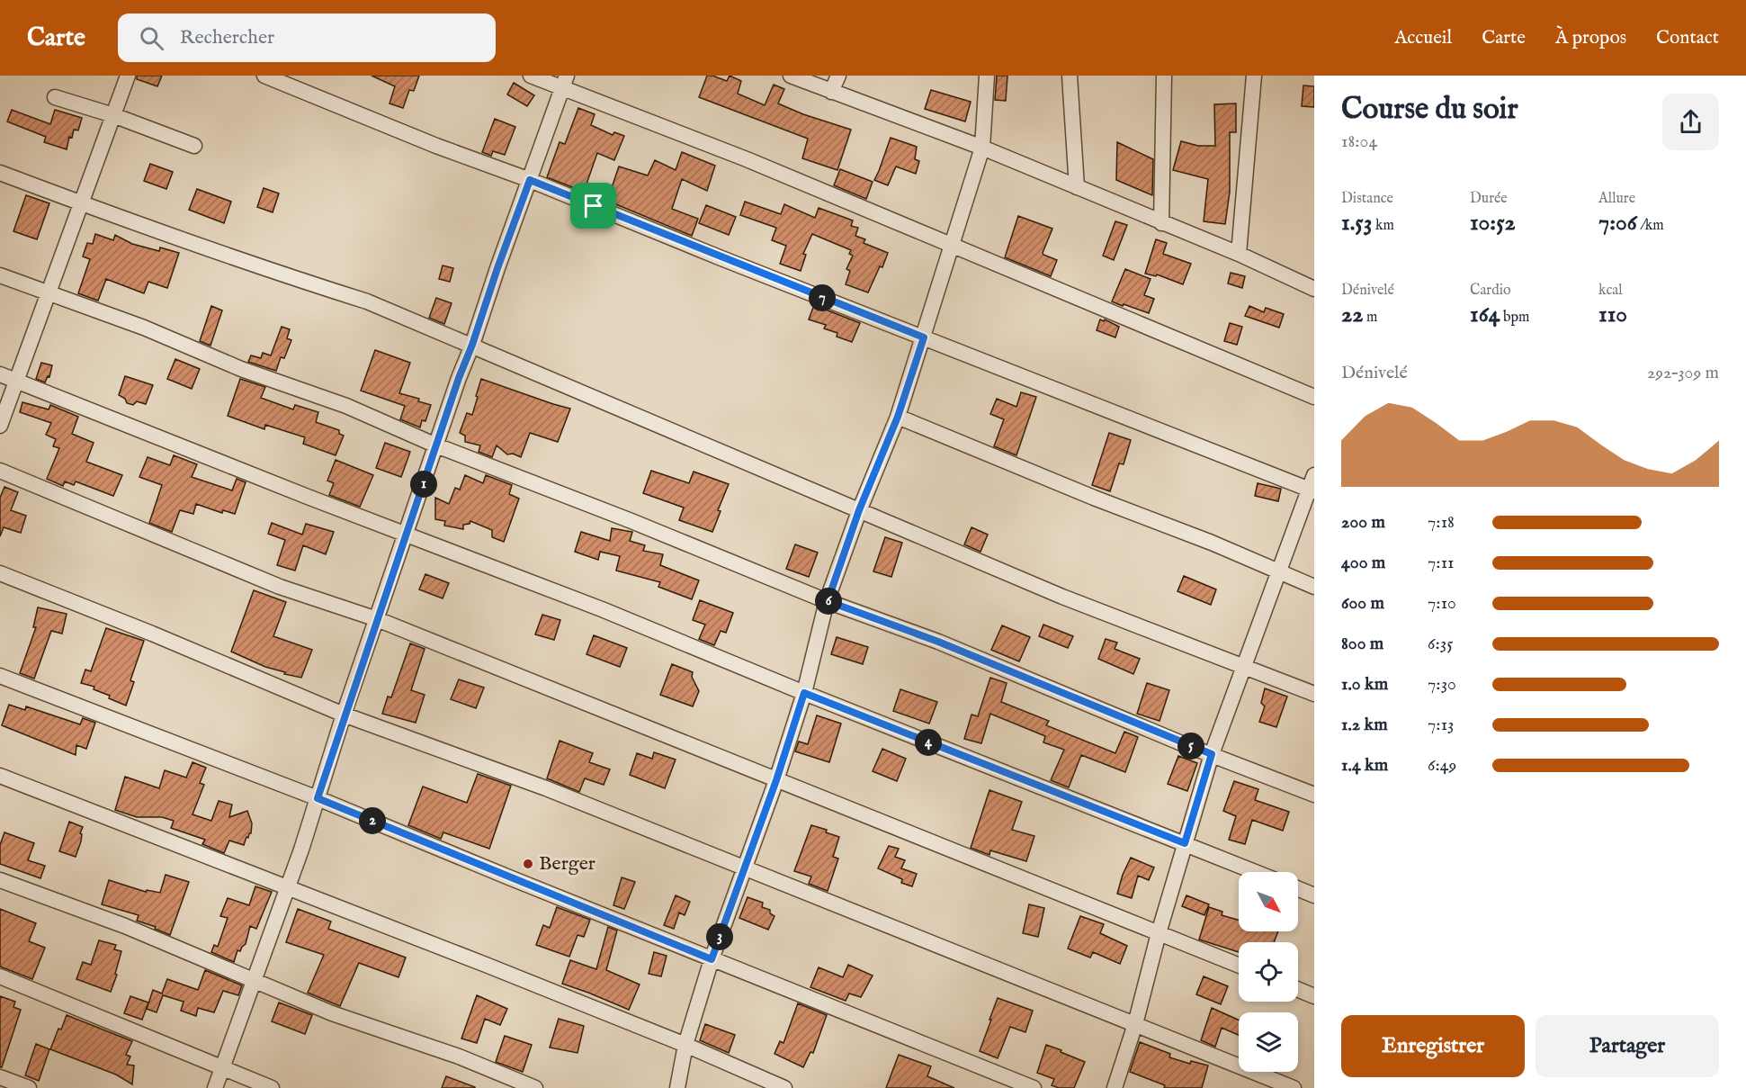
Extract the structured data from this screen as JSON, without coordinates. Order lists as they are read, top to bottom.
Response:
{
  "places": ["Berger"],
  "north": "bottom right",
  "page": {
    "header": "Carte",
    "search": "Rechercher",
    "nav": [
      "Accueil",
      "Carte",
      "À propos",
      "Contact"
    ],
    "heading": ["Course du soir", "18:04"],
    "stats": [
      ["Distance", "1.53 km"],
      ["Durée", "10:52"],
      ["Allure", "7:06 /km"],
      ["Dénivelé", "22 m"],
      ["Cardio", "164 bpm"],
      ["kcal", "110"]
    ],
    "pins": [
      "7",
      "1",
      "6",
      "4",
      "5",
      "2",
      "3"
    ],
    "chart": ["Dénivelé", "292–309 m"],
    "list": [
      {
        "name": "200 m",
        "note": "7:18"
      },
      {
        "name": "400 m",
        "note": "7:11"
      },
      {
        "name": "600 m",
        "note": "7:10"
      },
      {
        "name": "800 m",
        "note": "6:35"
      },
      {
        "name": "1.0 km",
        "note": "7:30"
      },
      {
        "name": "1.2 km",
        "note": "7:13"
      },
      {
        "name": "1.4 km",
        "note": "6:49"
      }
    ],
    "buttons": ["Enregistrer", "Partager"]
  }
}
